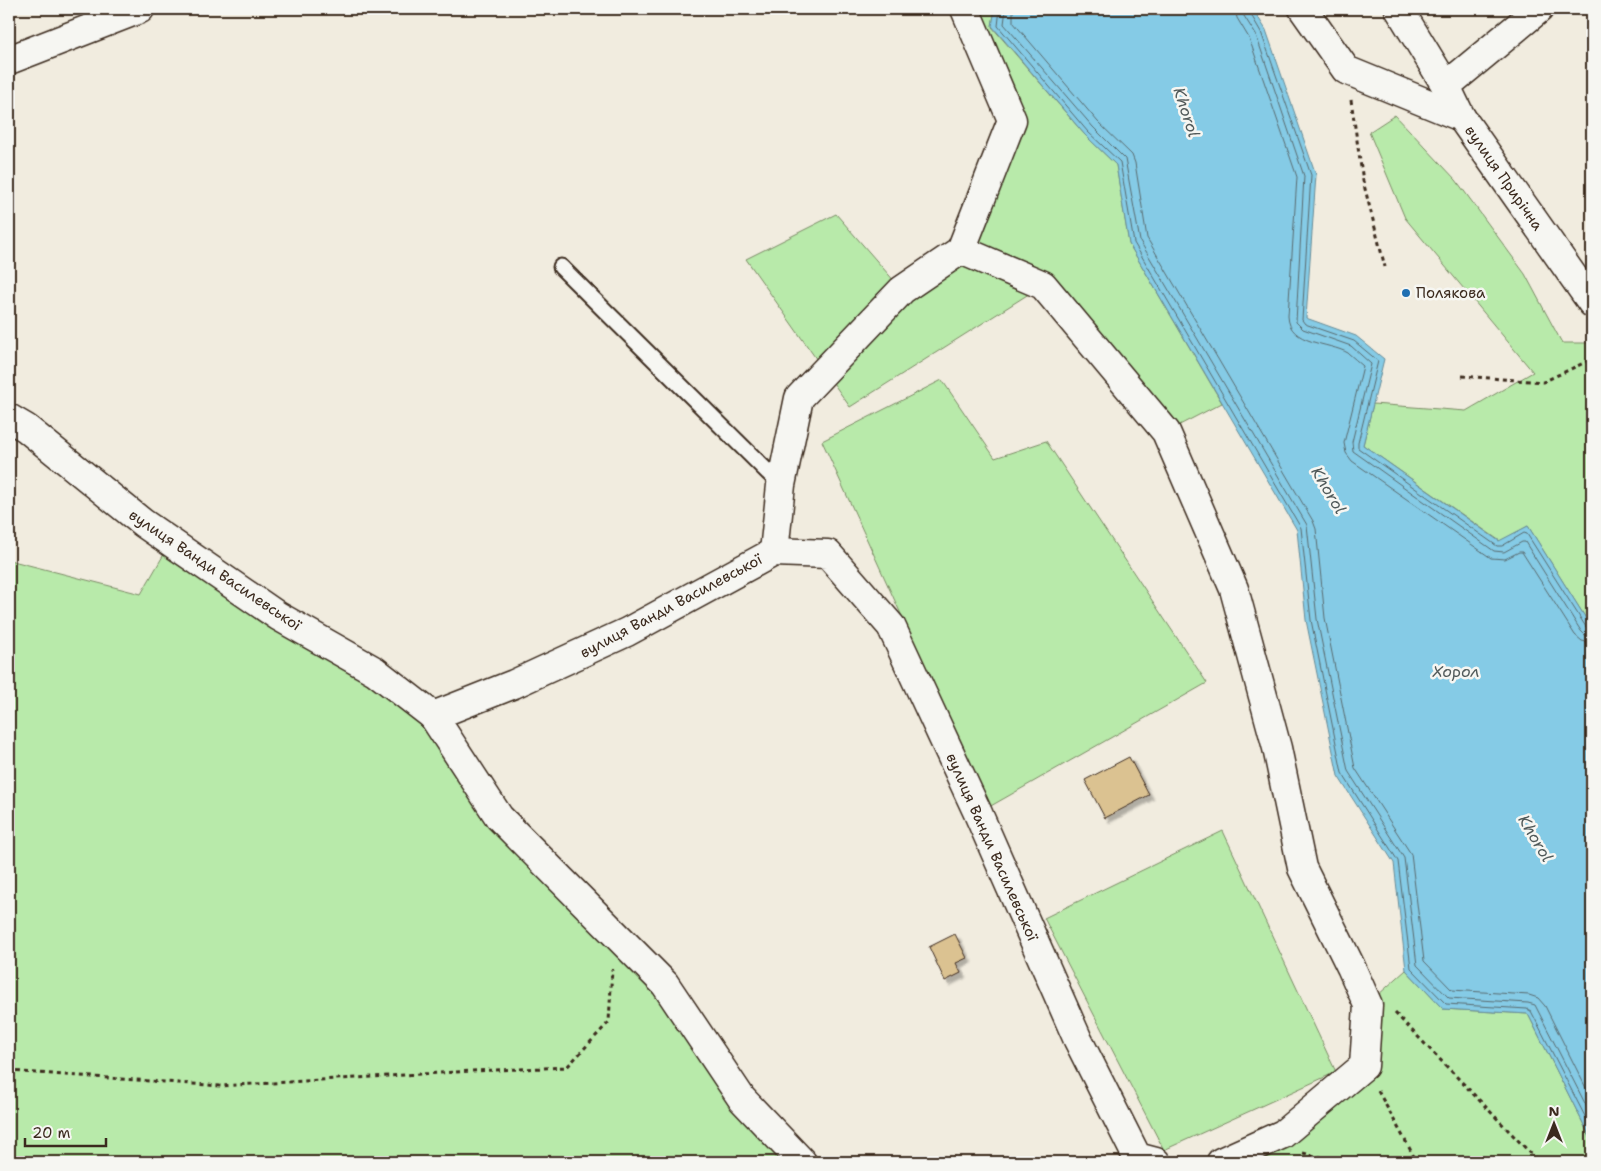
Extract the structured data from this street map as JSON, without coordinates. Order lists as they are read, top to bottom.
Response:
{
  "streets": {
    "street": ["вулиця Прирічна", "вулиця Ванди Василевської"]
  },
  "water": ["Khorol", "Хорол"],
  "places": ["Полякова"],
  "scale_bar": "20 m",
  "north": "top"
}
